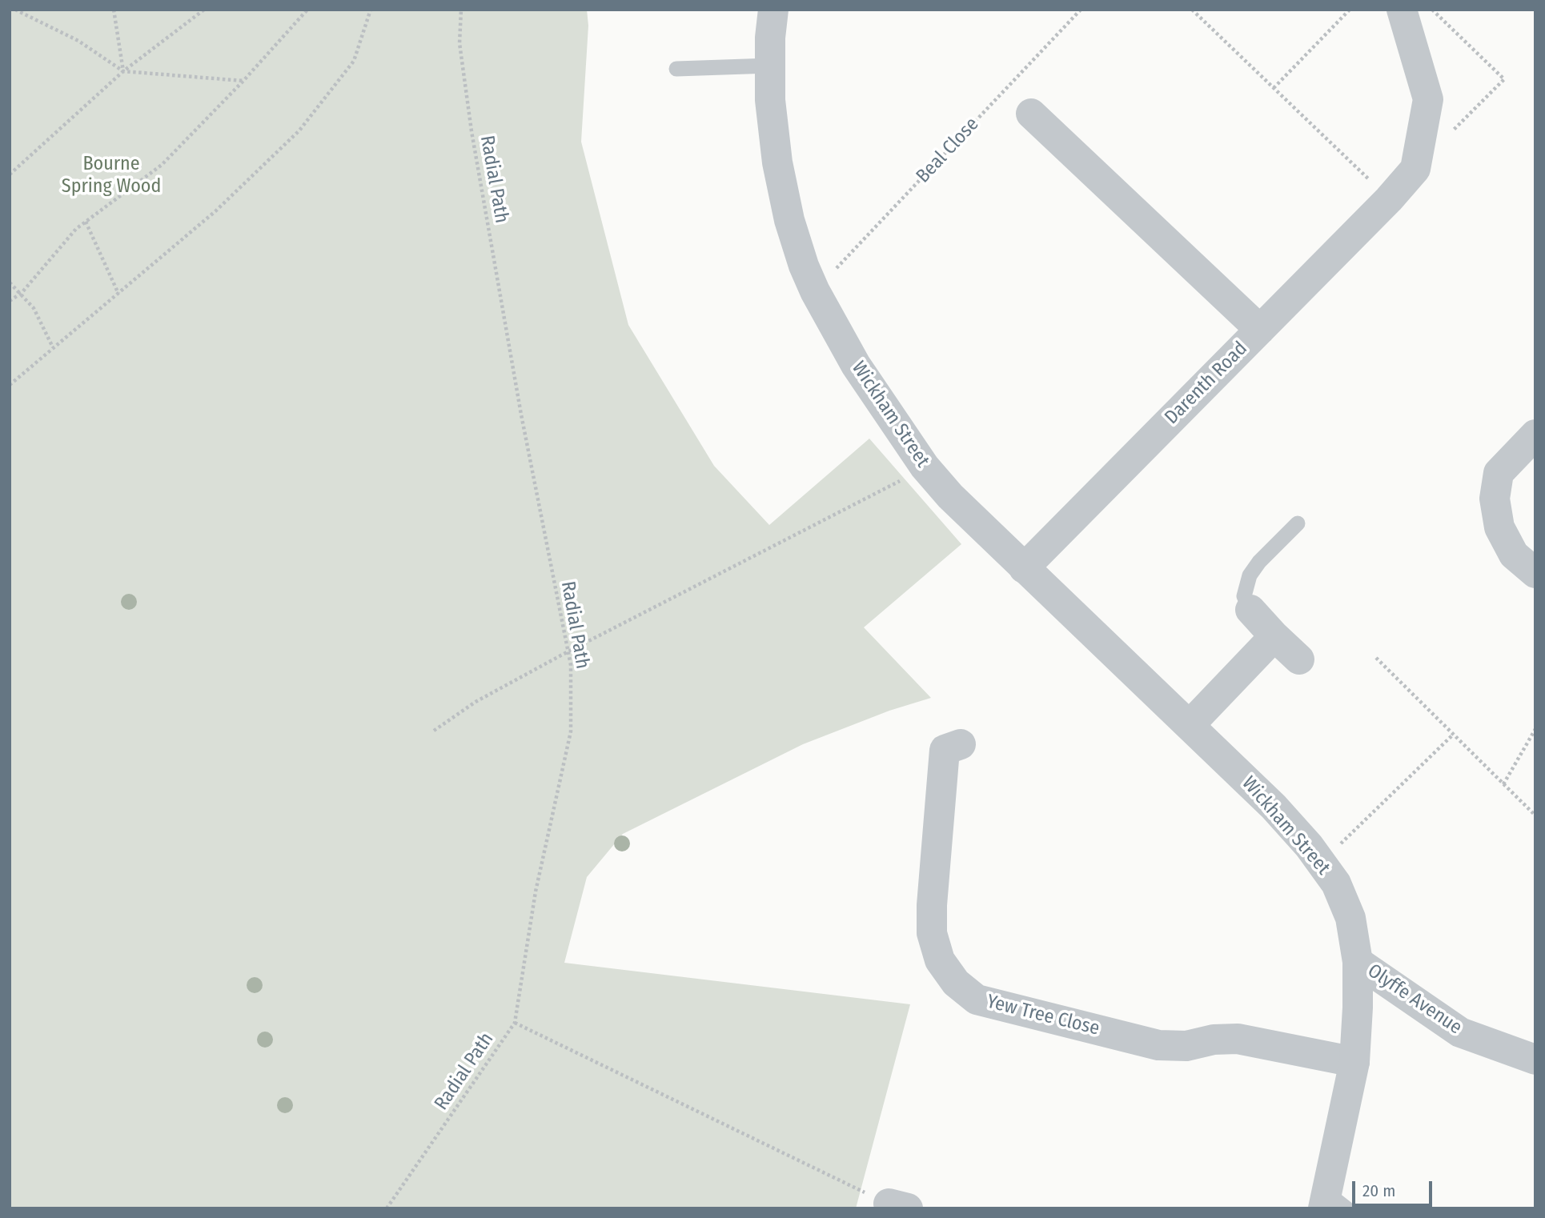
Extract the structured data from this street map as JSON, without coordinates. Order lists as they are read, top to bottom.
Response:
{
  "streets": {
    "street": [
      "Darenth Road",
      "Wickham Street",
      "Olyffe Avenue",
      "Yew Tree Close"
    ],
    "path": ["Beal Close", "Radial Path"]
  },
  "crossings": [
    ["Beal Close", "Wickham Street"],
    ["Darenth Road", "Wickham Street"],
    ["Wickham Street", "Olyffe Avenue"],
    ["Wickham Street", "Yew Tree Close"]
  ],
  "parks": ["Bourne Spring Wood"],
  "scale_bar": "20 m"
}
